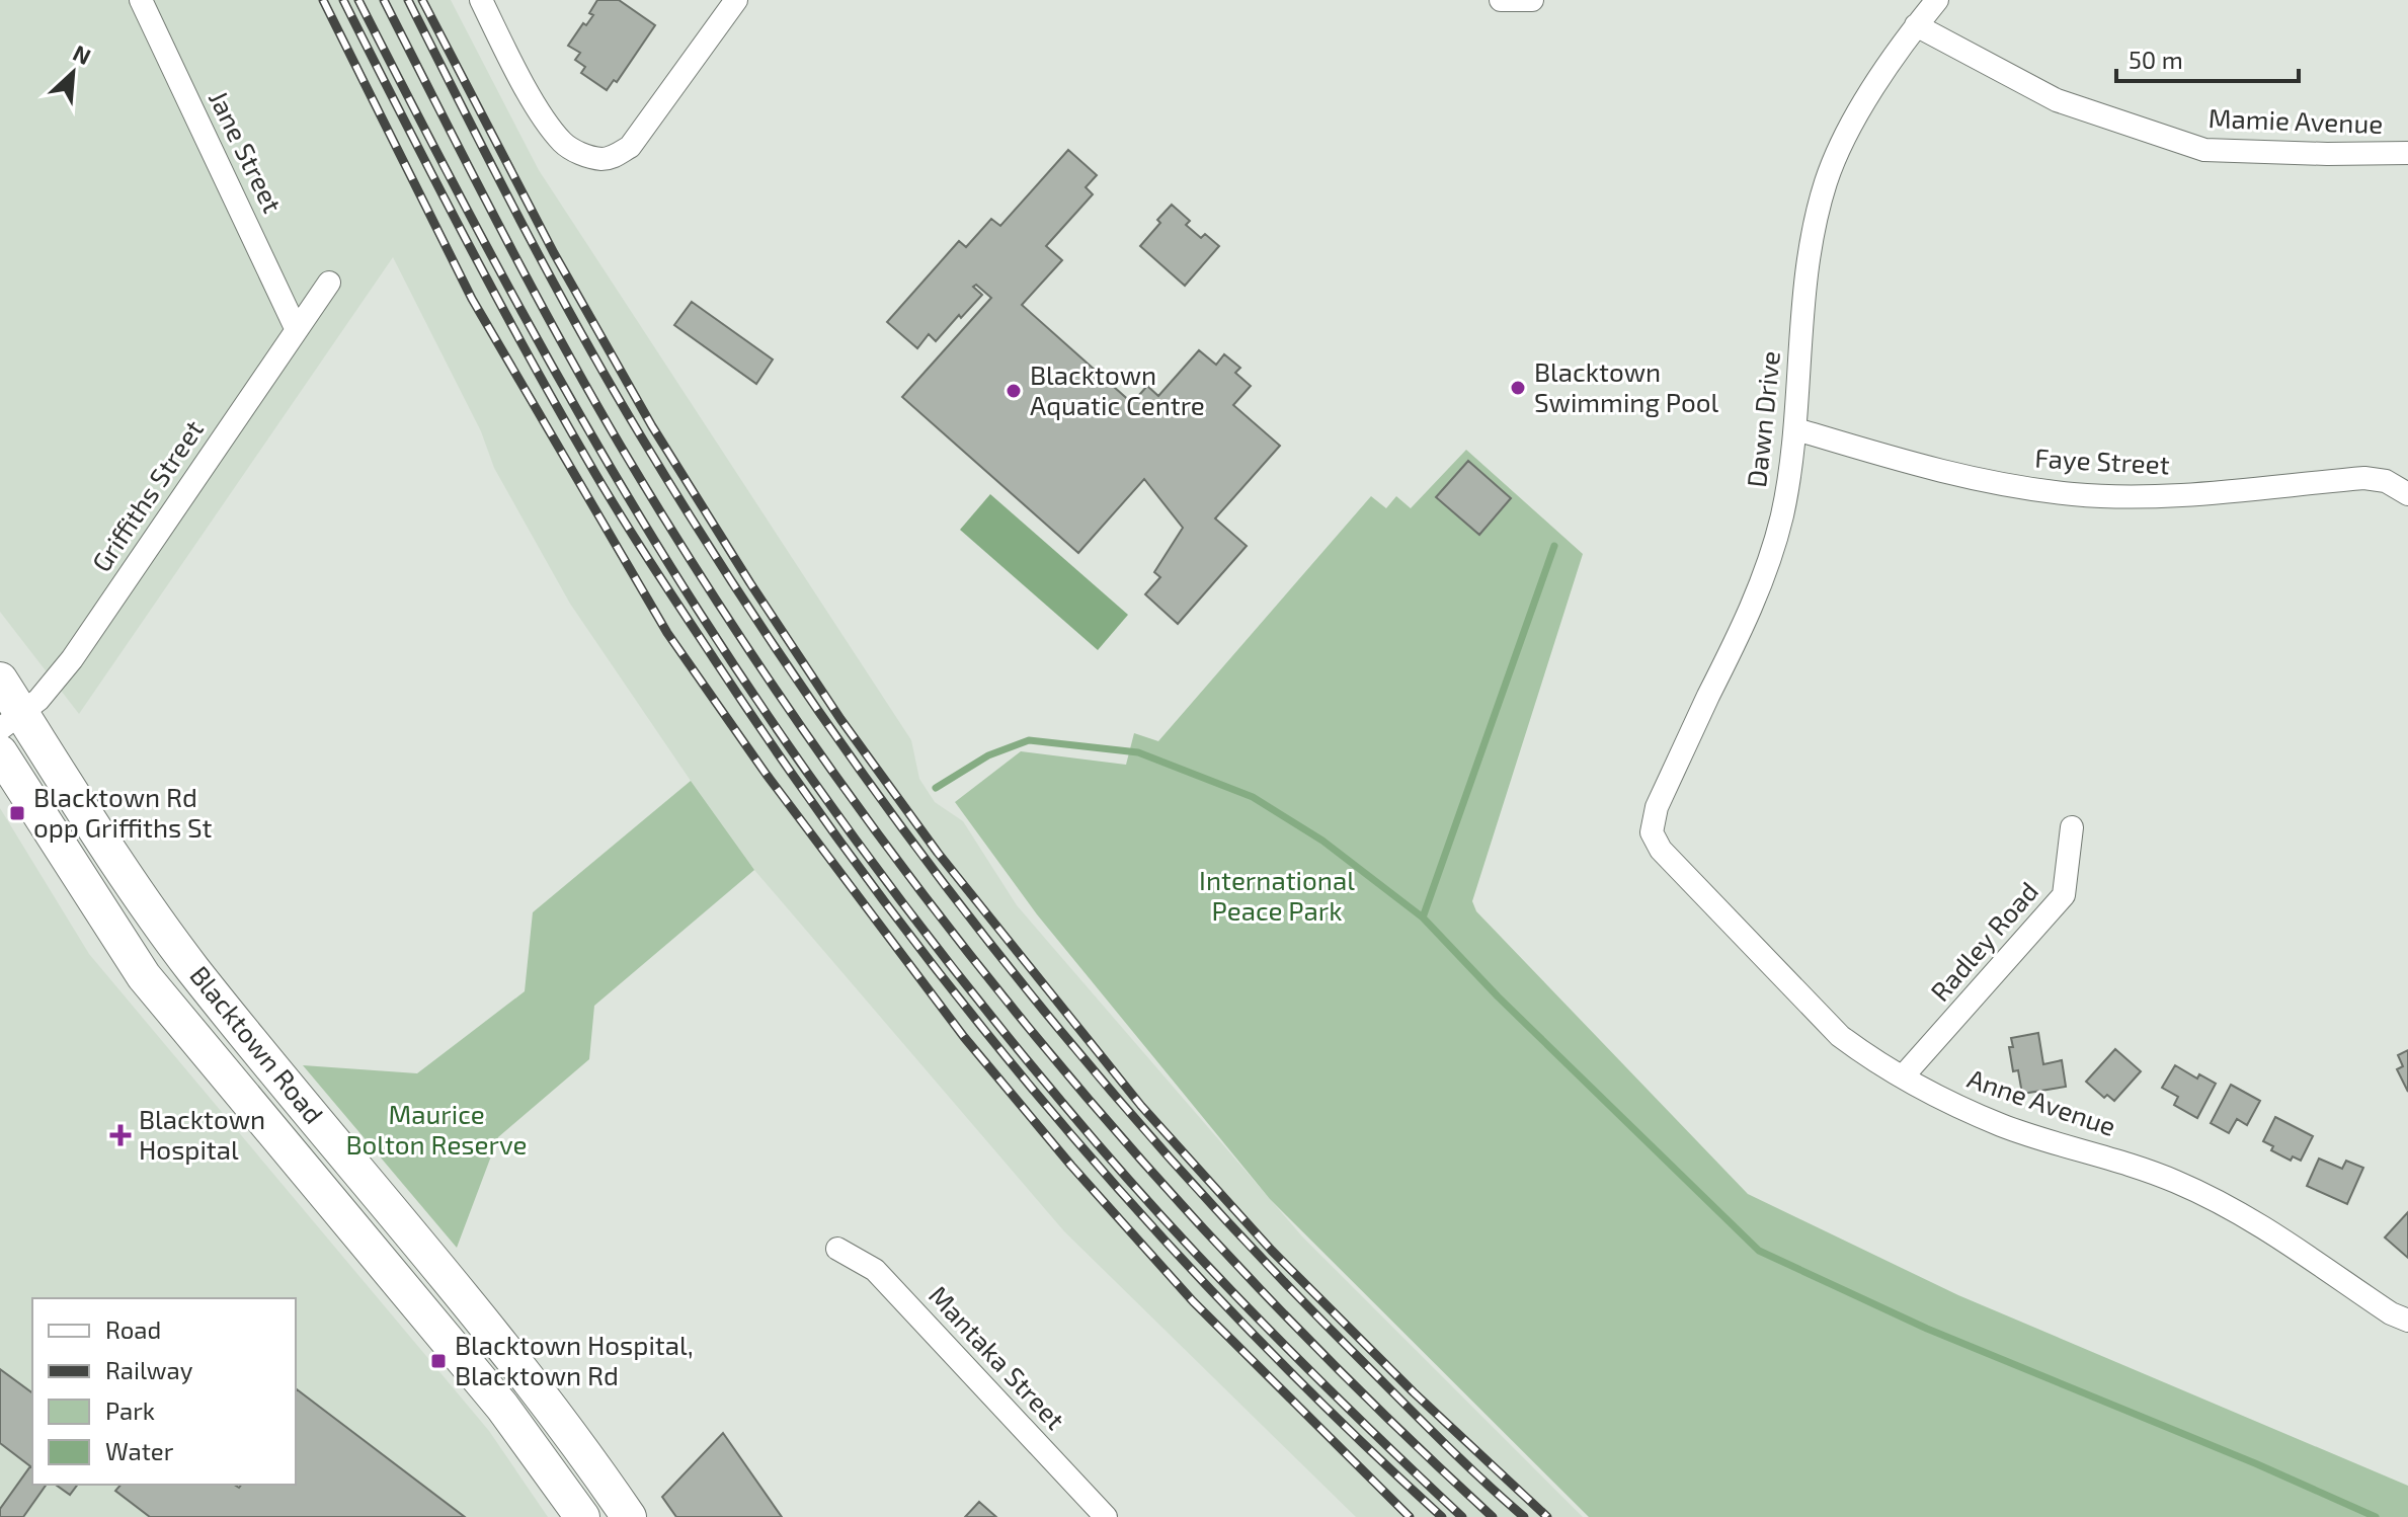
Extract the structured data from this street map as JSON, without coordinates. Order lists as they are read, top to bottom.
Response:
{
  "streets": {
    "main road": ["Blacktown Road"],
    "street": [
      "Mamie Avenue",
      "Jane Street",
      "Dawn Drive",
      "Faye Street",
      "Griffiths Street",
      "Radley Road",
      "Anne Avenue",
      "Mantaka Street"
    ]
  },
  "crossings": [
    ["Mamie Avenue", "Dawn Drive"],
    ["Jane Street", "Griffiths Street"],
    ["Dawn Drive", "Faye Street"],
    ["Dawn Drive", "Anne Avenue"],
    ["Griffiths Street", "Blacktown Road"],
    ["Radley Road", "Anne Avenue"]
  ],
  "parks": ["International Peace Park", "Maurice Bolton Reserve"],
  "places": {
    "other": ["Blacktown Swimming Pool", "Blacktown Aquatic Centre"],
    "transit": ["Blacktown Rd opp Griffiths St", "Blacktown Hospital, Blacktown Rd"],
    "health": ["Blacktown Hospital"]
  },
  "legend": [
    "Road",
    "Railway",
    "Park",
    "Water"
  ],
  "scale_bar": "50 m",
  "north": "top right"
}
